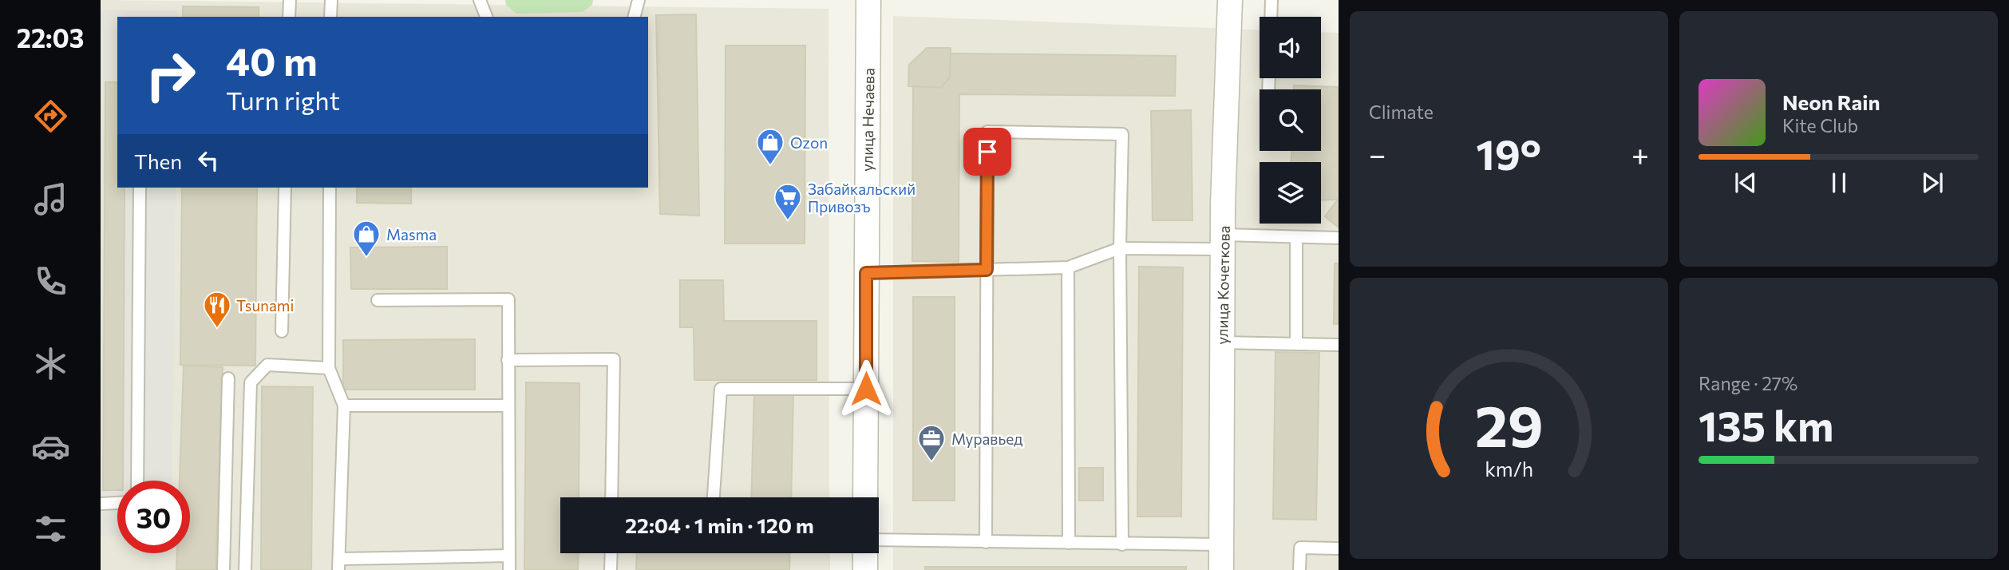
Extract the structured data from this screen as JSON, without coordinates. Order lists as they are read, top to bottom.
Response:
{
  "streets": {
    "street": ["улица Нечаева", "улица Кочеткова"]
  },
  "places": {
    "shop": ["Ozon", "Masma"],
    "supermarket": ["Забайкальский Привозъ"],
    "restaurant": ["Tsunami"],
    "office": ["Муравьед"]
  },
  "page": {
    "tabs": "22:03",
    "tile": [
      "Climate",
      ["Range · 27%", "135 km"]
    ],
    "turn": ["40 m", "Turn right"],
    "song": ["Neon Rain", "Kite Club"],
    "heat": ["−", "19°", "+"],
    "then": "Then",
    "limit": "30",
    "trip": "22:04 · 1 min · 120 m",
    "gauge": ["29", "km/h"]
  }
}
